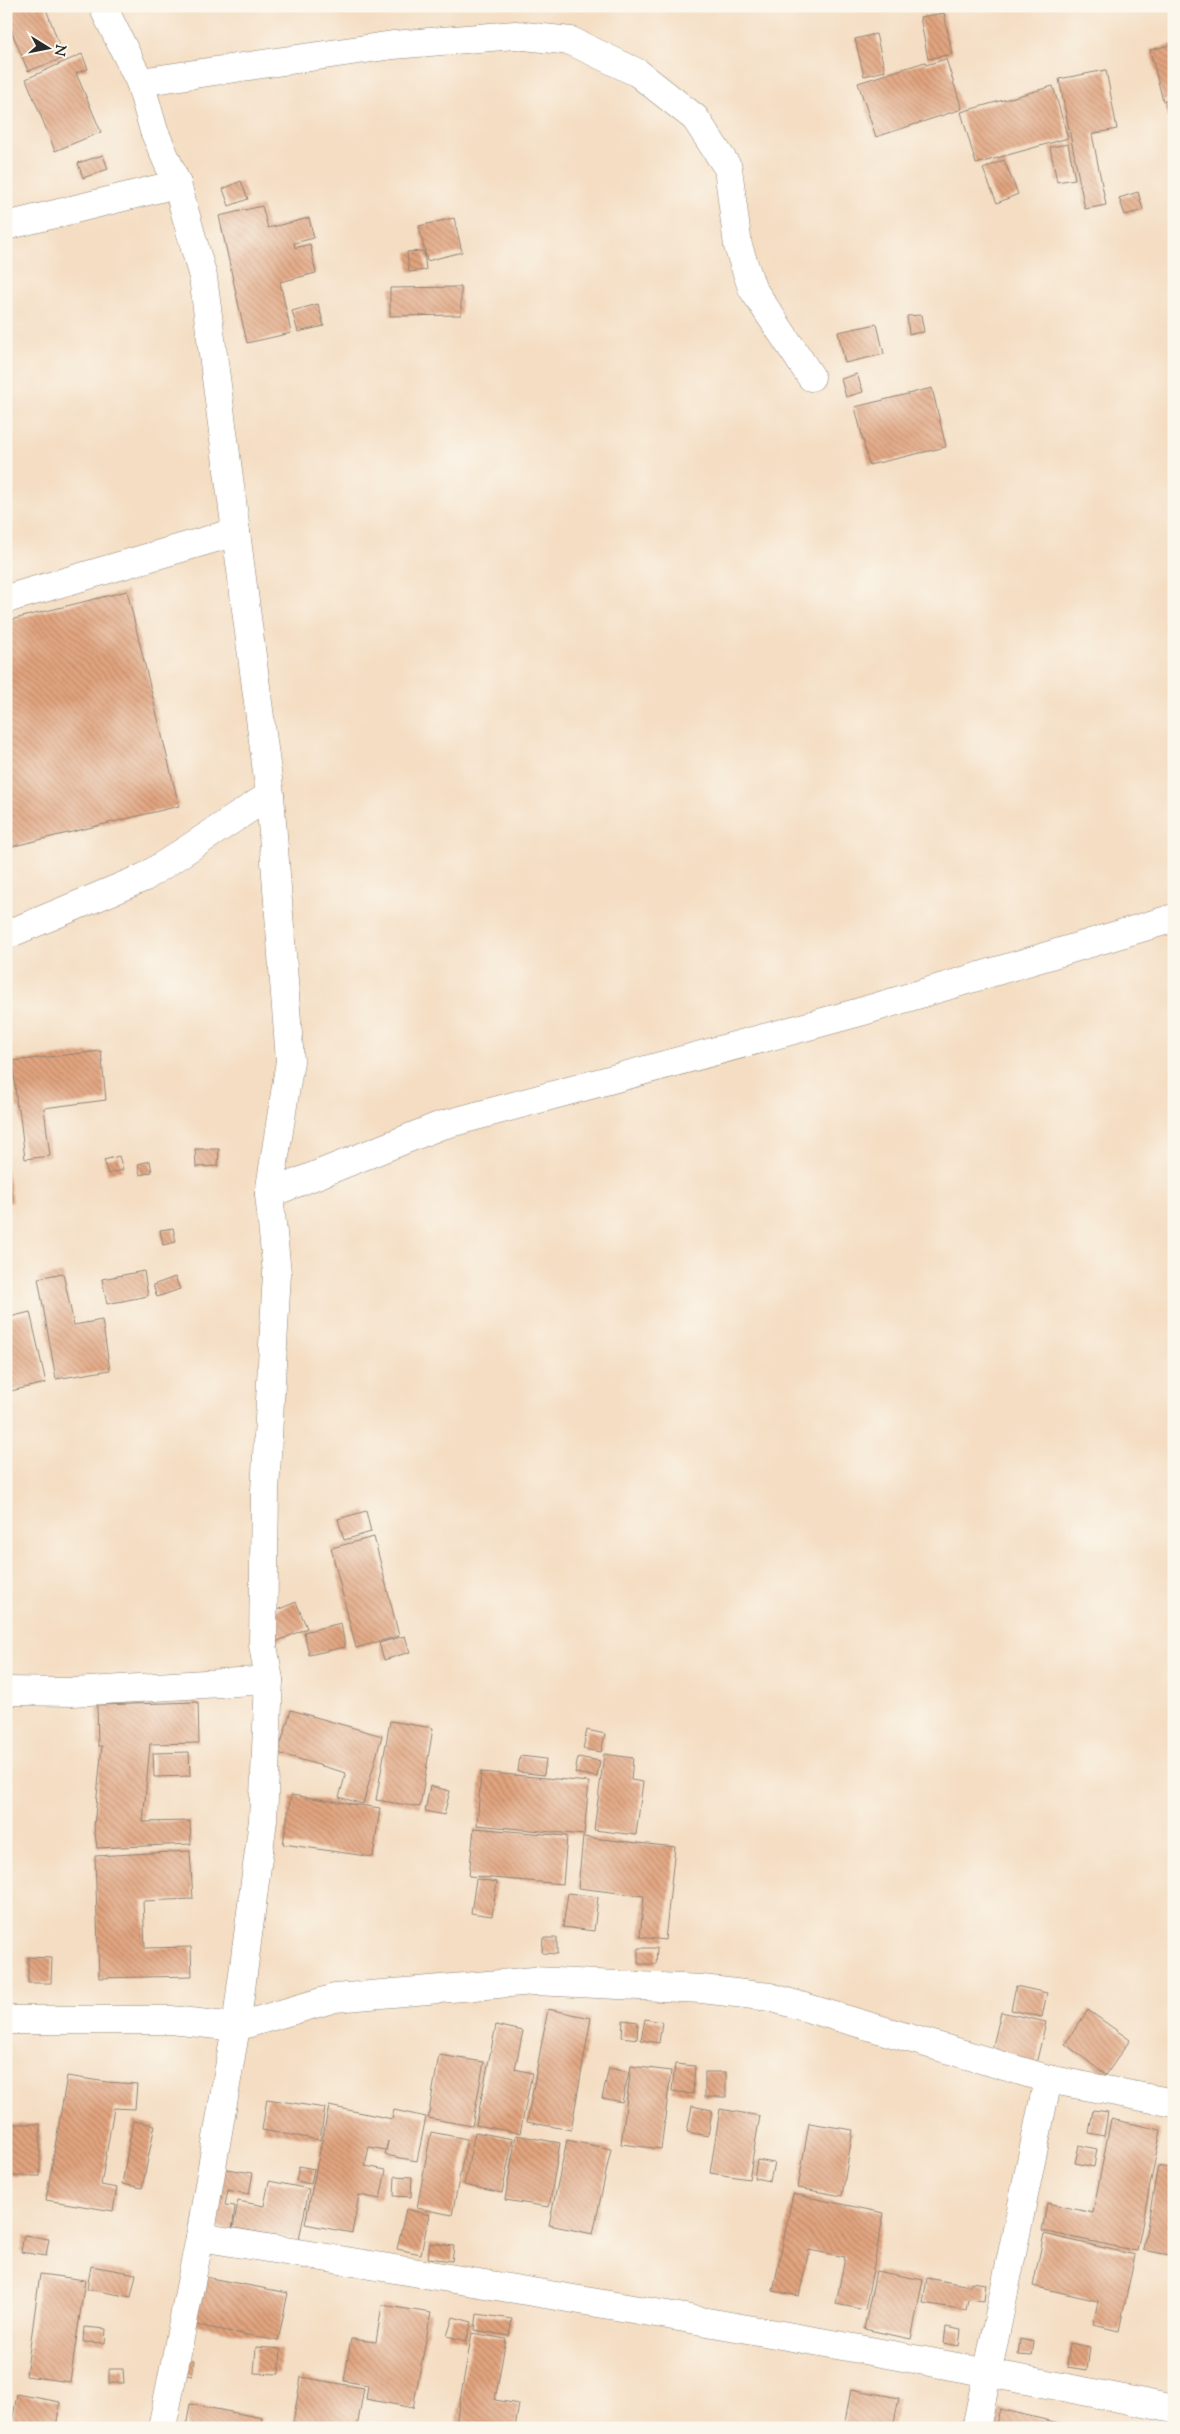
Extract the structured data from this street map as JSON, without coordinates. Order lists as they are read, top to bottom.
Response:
{
  "north": "right"
}
